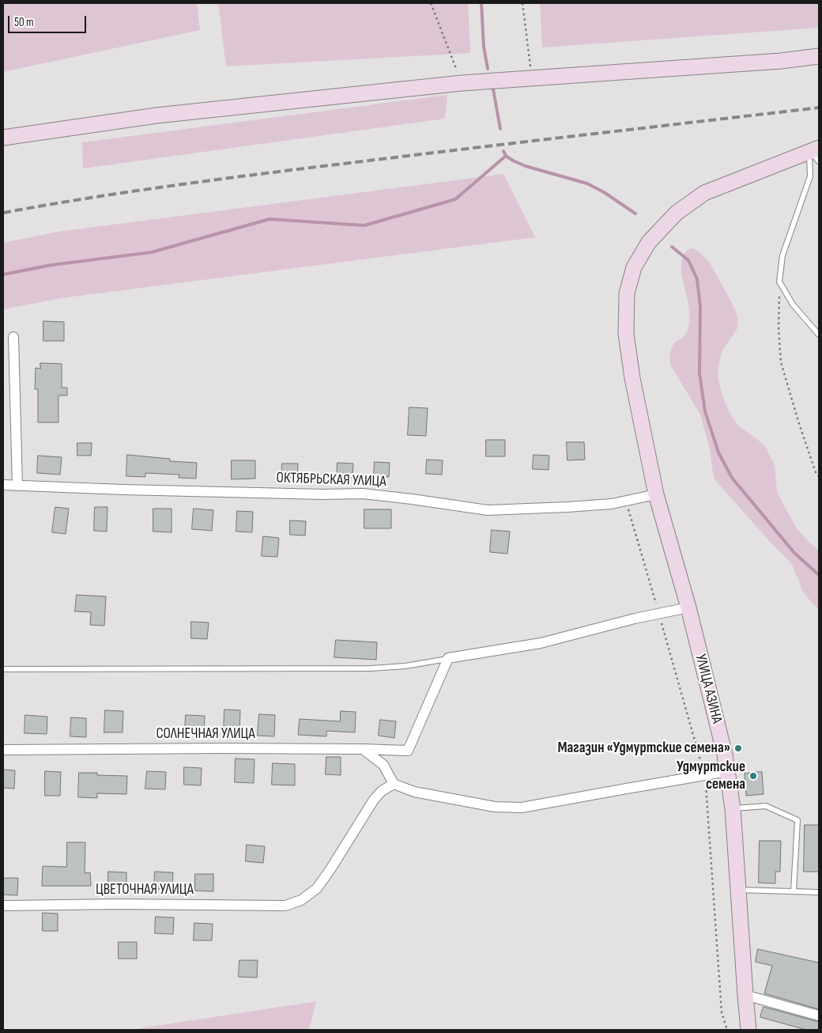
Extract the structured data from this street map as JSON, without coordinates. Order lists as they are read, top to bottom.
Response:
{
  "streets": {
    "street": [
      "ОКТЯБРЬСКАЯ УЛИЦА",
      "УЛИЦА АЗИНА",
      "СОЛНЕЧНАЯ УЛИЦА",
      "ЦВЕТОЧНАЯ УЛИЦА"
    ]
  },
  "crossings": [
    ["ОКТЯБРЬСКАЯ УЛИЦА", "УЛИЦА АЗИНА"]
  ],
  "places": ["Магазин «Удмуртские семена»", "Удмуртские семена"],
  "scale_bar": "50 m"
}
